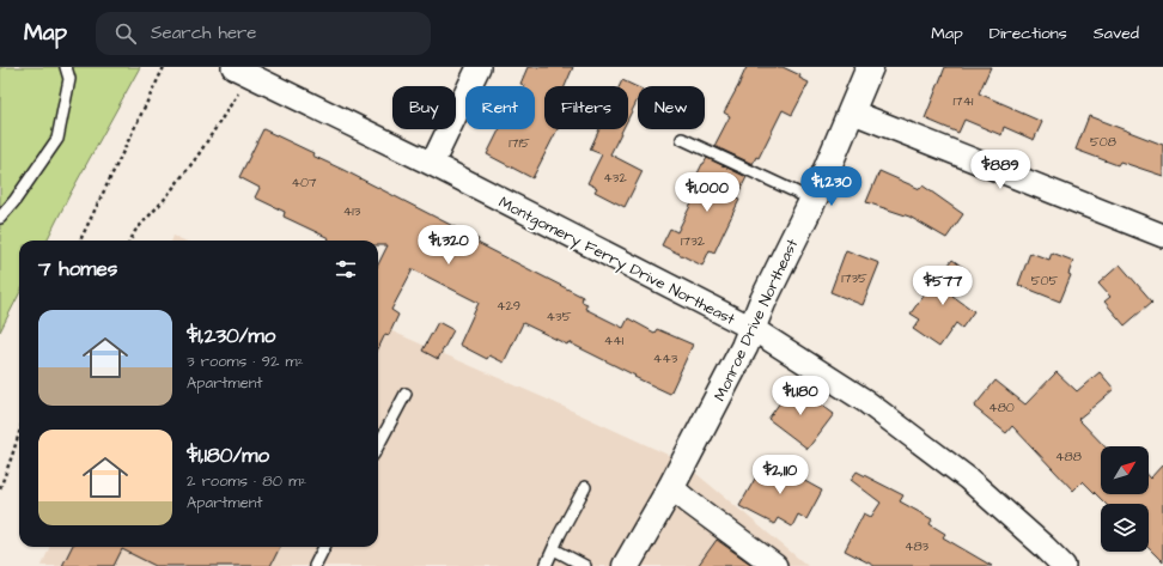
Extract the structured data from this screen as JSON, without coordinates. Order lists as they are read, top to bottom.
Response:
{
  "streets": {
    "main road": ["Monroe Drive Northeast"],
    "street": ["Montgomery Ferry Drive Northeast"]
  },
  "crossings": [
    ["Montgomery Ferry Drive Northeast", "Monroe Drive Northeast"]
  ],
  "house_numbers": [
    "1741",
    "508",
    "1715",
    "432",
    "407",
    "413",
    "1732",
    "1735",
    "505",
    "429",
    "435",
    "441",
    "443",
    "480",
    "488",
    "483"
  ],
  "north": "top right",
  "page": {
    "header": "Map",
    "search": "Search here",
    "nav": ["Map", "Directions", "Saved"],
    "chip": [
      "Buy",
      "Rent",
      "Filters",
      "New"
    ],
    "price": [
      "$889",
      "$1,230",
      "$1,000",
      "$1,320",
      "$577",
      "$1,180",
      "$2,110"
    ],
    "heading": "7 homes",
    "list": [
      {
        "name": "$1,230/mo",
        "note": "3 rooms · 92 m² · Apartment"
      },
      {
        "name": "$1,180/mo",
        "note": "2 rooms · 80 m² · Apartment"
      }
    ]
  }
}
